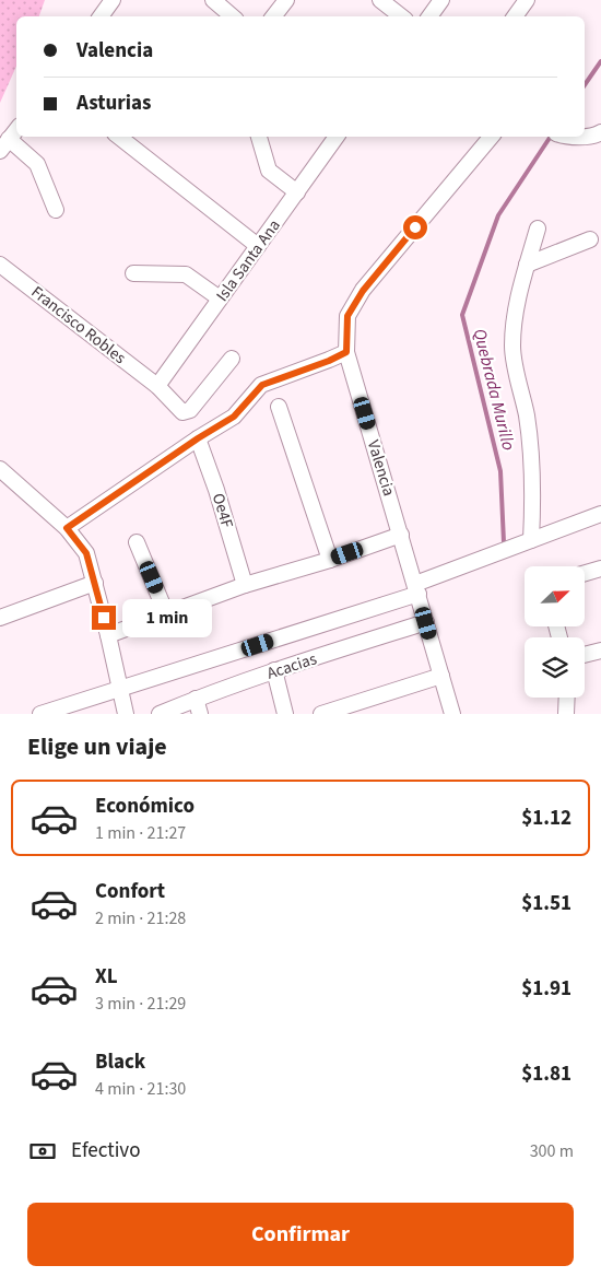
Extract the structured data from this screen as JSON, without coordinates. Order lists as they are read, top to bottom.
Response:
{
  "streets": {
    "street": [
      "Isla Santa Ana",
      "Francisco Robles",
      "Valencia",
      "Oe4F",
      "Acacias"
    ]
  },
  "crossings": [
    ["Isla Santa Ana", "Francisco Robles"],
    ["Valencia", "Acacias"]
  ],
  "water": ["Quebrada Murillo"],
  "north": "top right",
  "page": {
    "banner": ["Valencia", "Asturias"],
    "bubble": "1 min",
    "heading": "Elige un viaje",
    "list": [
      {
        "name": "Económico",
        "note": "1 min · 21:27",
        "value": "$1.12"
      },
      {
        "name": "Confort",
        "note": "2 min · 21:28",
        "value": "$1.51"
      },
      {
        "name": "XL",
        "note": "3 min · 21:29",
        "value": "$1.91"
      },
      {
        "name": "Black",
        "note": "4 min · 21:30",
        "value": "$1.81"
      }
    ],
    "pay": ["Efectivo", "300 m"],
    "buttons": "Confirmar"
  }
}
